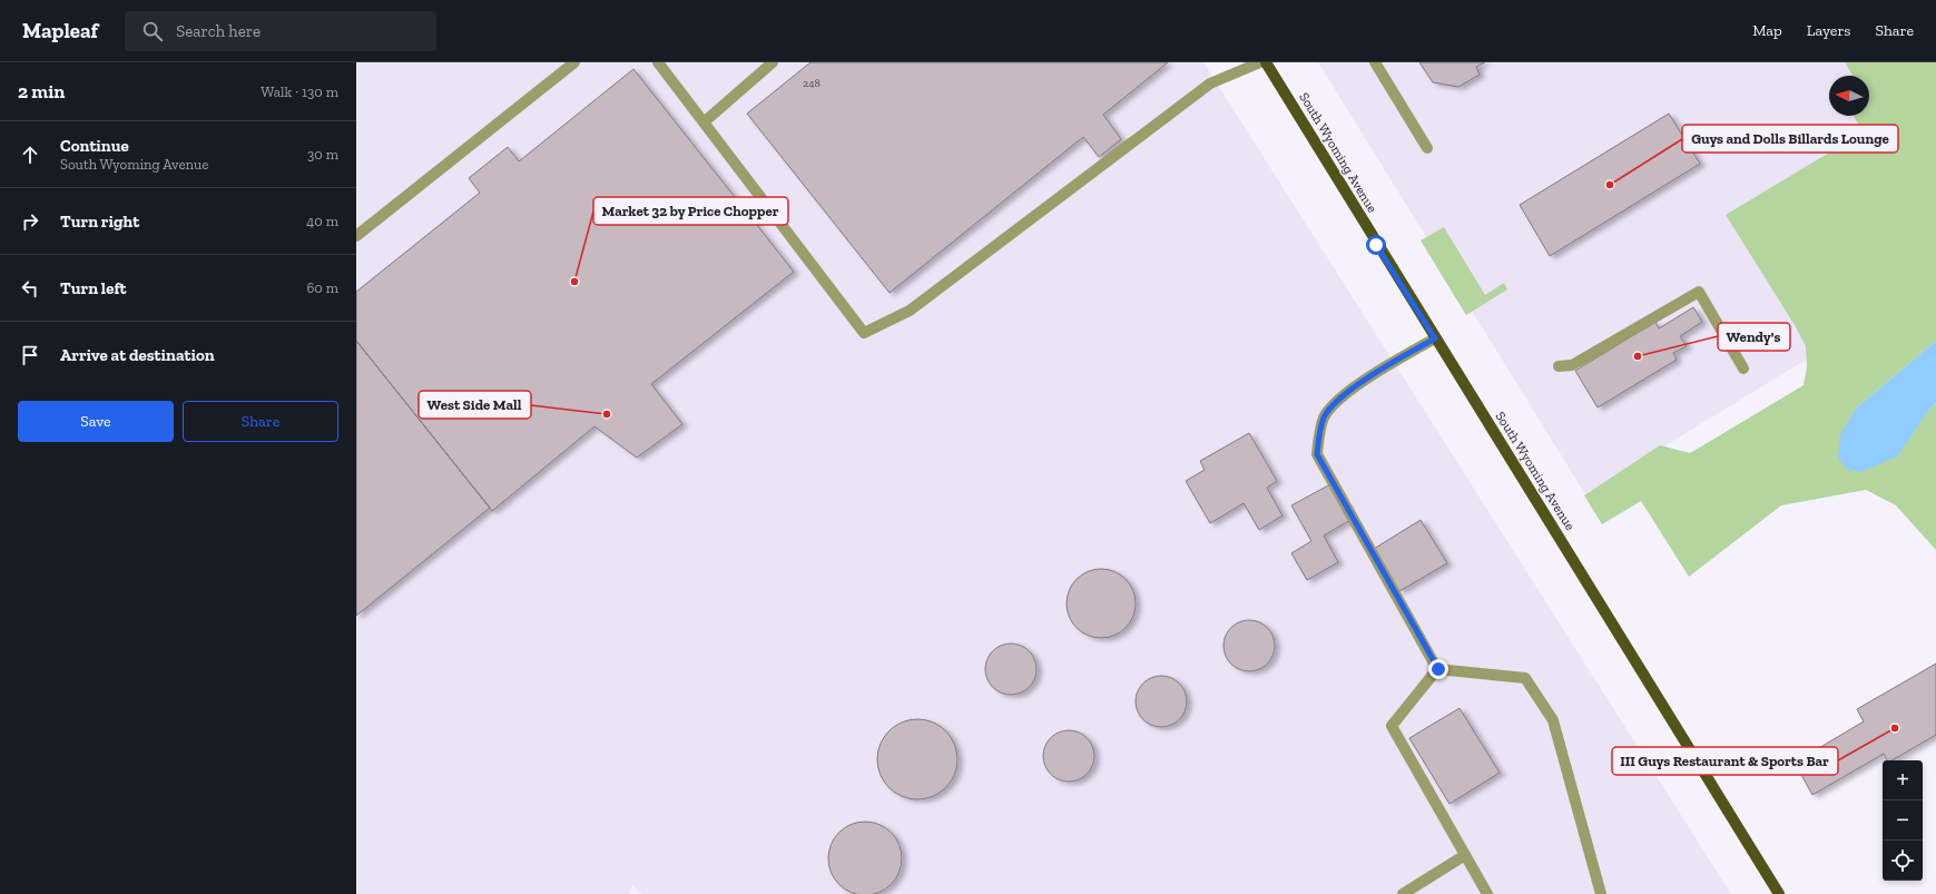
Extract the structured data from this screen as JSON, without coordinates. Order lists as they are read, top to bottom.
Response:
{
  "streets": {
    "main road": ["South Wyoming Avenue"]
  },
  "places": [
    "Guys and Dolls Billards Lounge",
    "Market 32 by Price Chopper",
    "Wendy's",
    "West Side Mall",
    "III Guys Restaurant & Sports Bar"
  ],
  "house_numbers": ["248"],
  "north": "left",
  "page": {
    "header": "Mapleaf",
    "search": "Search here",
    "nav": ["Map", "Layers", "Share"],
    "heading": ["2 min", "Walk · 130 m"],
    "list": [
      ["Continue", "South Wyoming Avenue", "30 m"],
      ["Turn right", "40 m"],
      ["Turn left", "60 m"],
      "Arrive at destination"
    ],
    "buttons": ["Save", "Share"],
    "map_buttons": ["+", "−"]
  }
}
